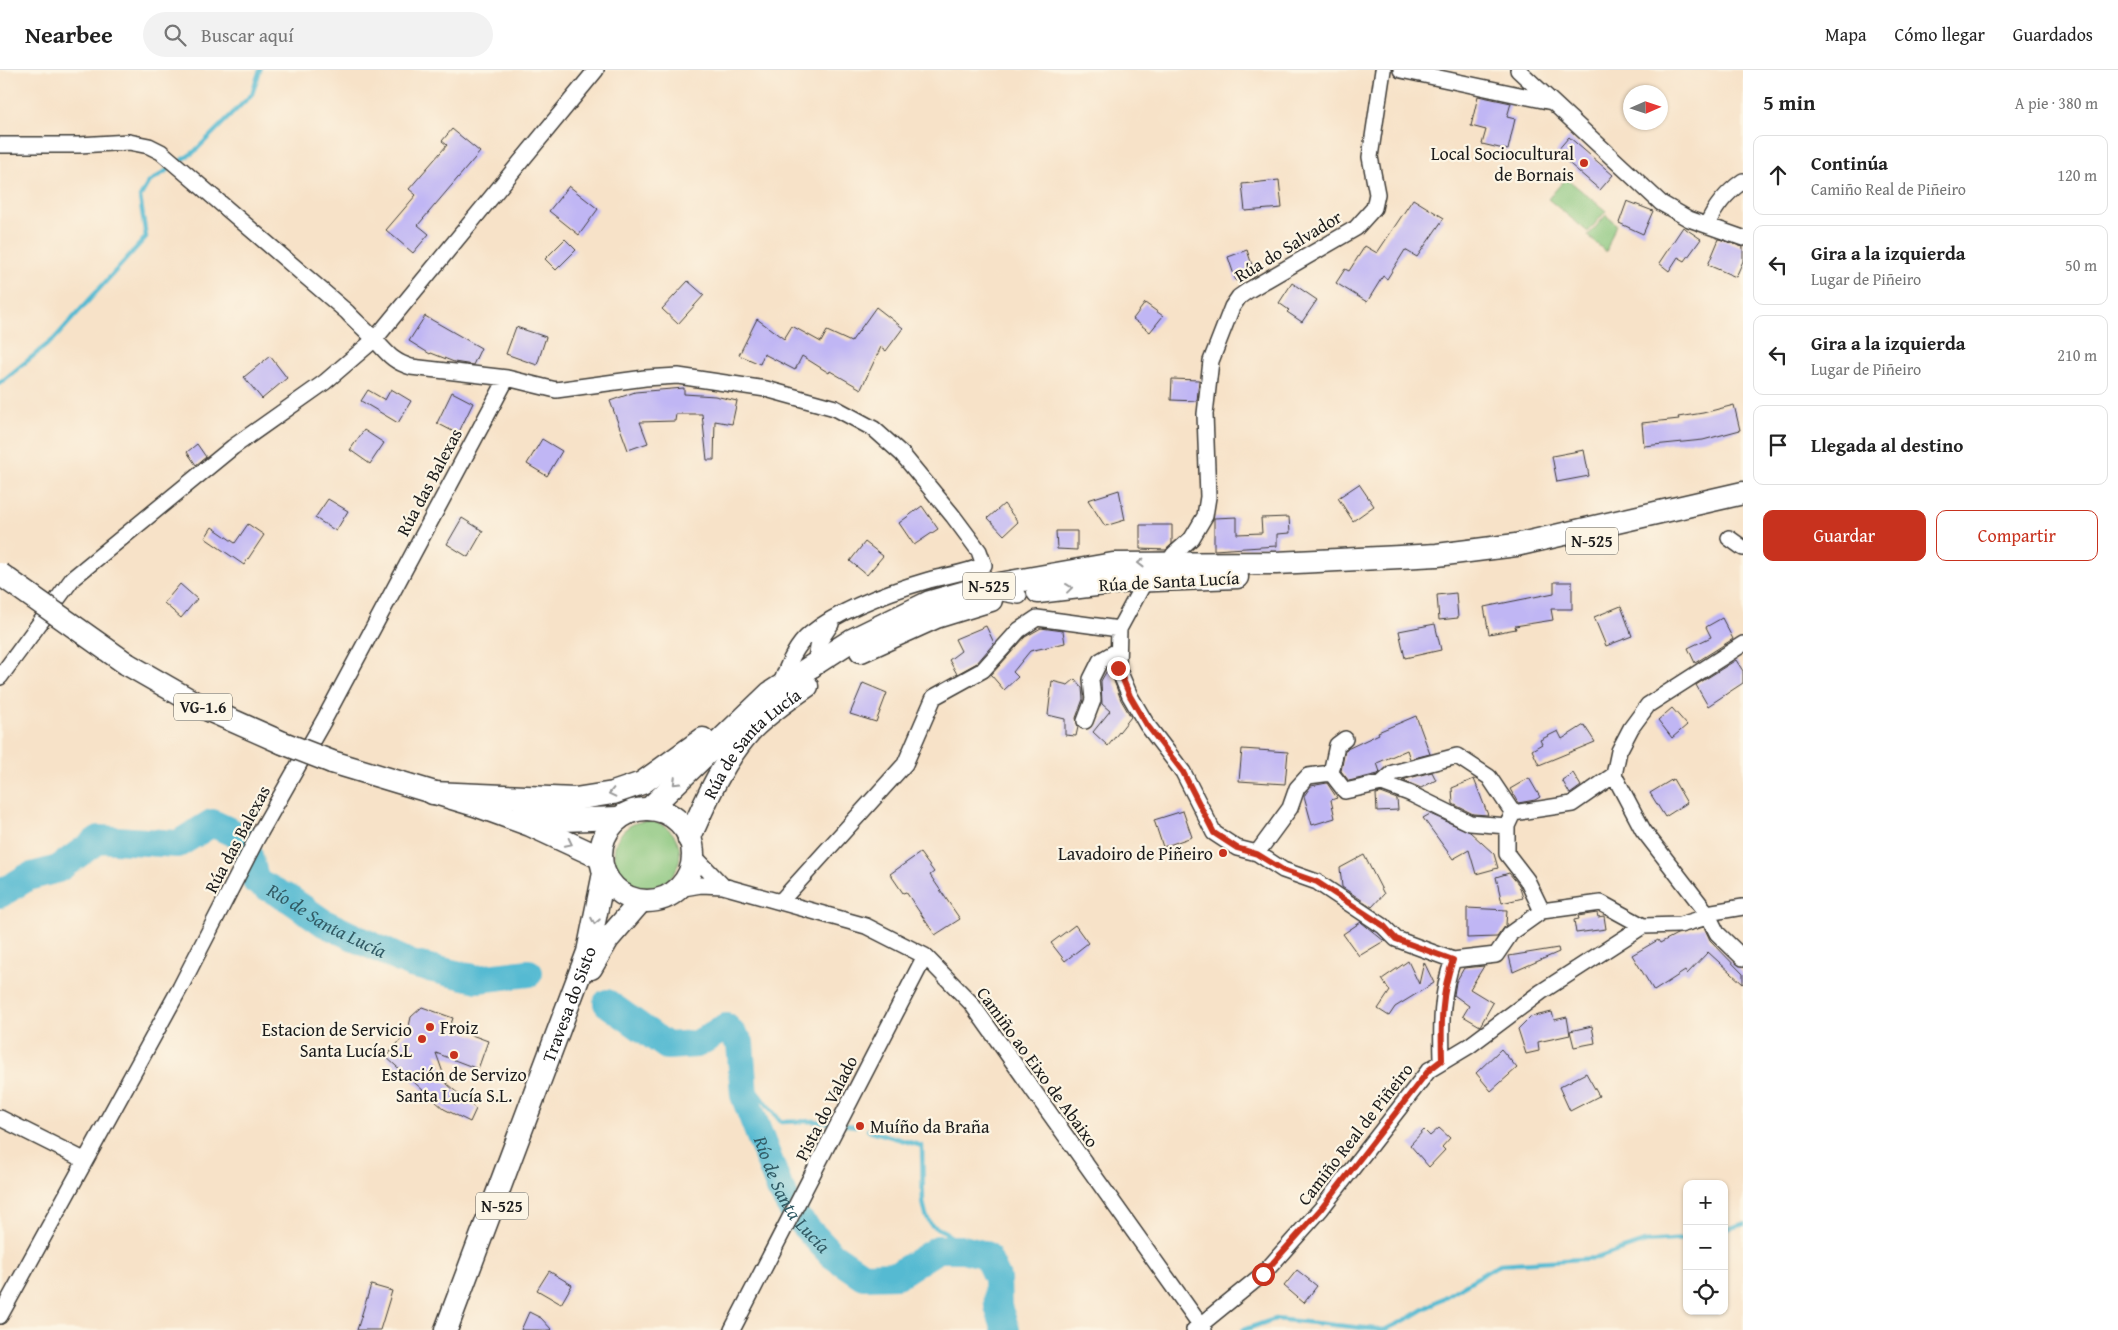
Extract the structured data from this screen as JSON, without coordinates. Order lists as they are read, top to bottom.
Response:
{
  "streets": {
    "highway": [
      "N-525",
      "Rúa de Santa Lucía",
      "VG-1.6",
      "Travesa do Sisto"
    ],
    "street": [
      "Rúa do Salvador",
      "Rúa das Balexas",
      "Camiño ao Eixo de Abaixo",
      "Pista do Valado",
      "Camiño Real de Piñeiro"
    ]
  },
  "crossings": [
    ["Rúa do Salvador", "Rúa de Santa Lucía"],
    ["N-525", "Rúa de Santa Lucía"],
    ["N-525", "VG-1.6"],
    ["N-525", "Travesa do Sisto"],
    ["Rúa de Santa Lucía", "VG-1.6"],
    ["Rúa de Santa Lucía", "Travesa do Sisto"],
    ["VG-1.6", "Travesa do Sisto"],
    ["Camiño ao Eixo de Abaixo", "Pista do Valado"],
    ["Camiño ao Eixo de Abaixo", "Camiño Real de Piñeiro"]
  ],
  "water": ["Río de Santa Lucía"],
  "places": [
    "Local Sociocultural de Bornais",
    "Lavadoiro de Piñeiro",
    "Froiz",
    "Estacion de Servicio Santa Lucía S.L",
    "Estación de Servizo Santa Lucía S.L.",
    "Muíño da Braña"
  ],
  "north": "right",
  "page": {
    "header": "Nearbee",
    "search": "Buscar aquí",
    "nav": ["Mapa", "Cómo llegar", "Guardados"],
    "heading": ["5 min", "A pie · 380 m"],
    "list": [
      ["Continúa", "Camiño Real de Piñeiro", "120 m"],
      ["Gira a la izquierda", "Lugar de Piñeiro", "50 m"],
      ["Gira a la izquierda", "Lugar de Piñeiro", "210 m"],
      "Llegada al destino"
    ],
    "buttons": ["Guardar", "Compartir"],
    "map_buttons": ["+", "−"]
  }
}
